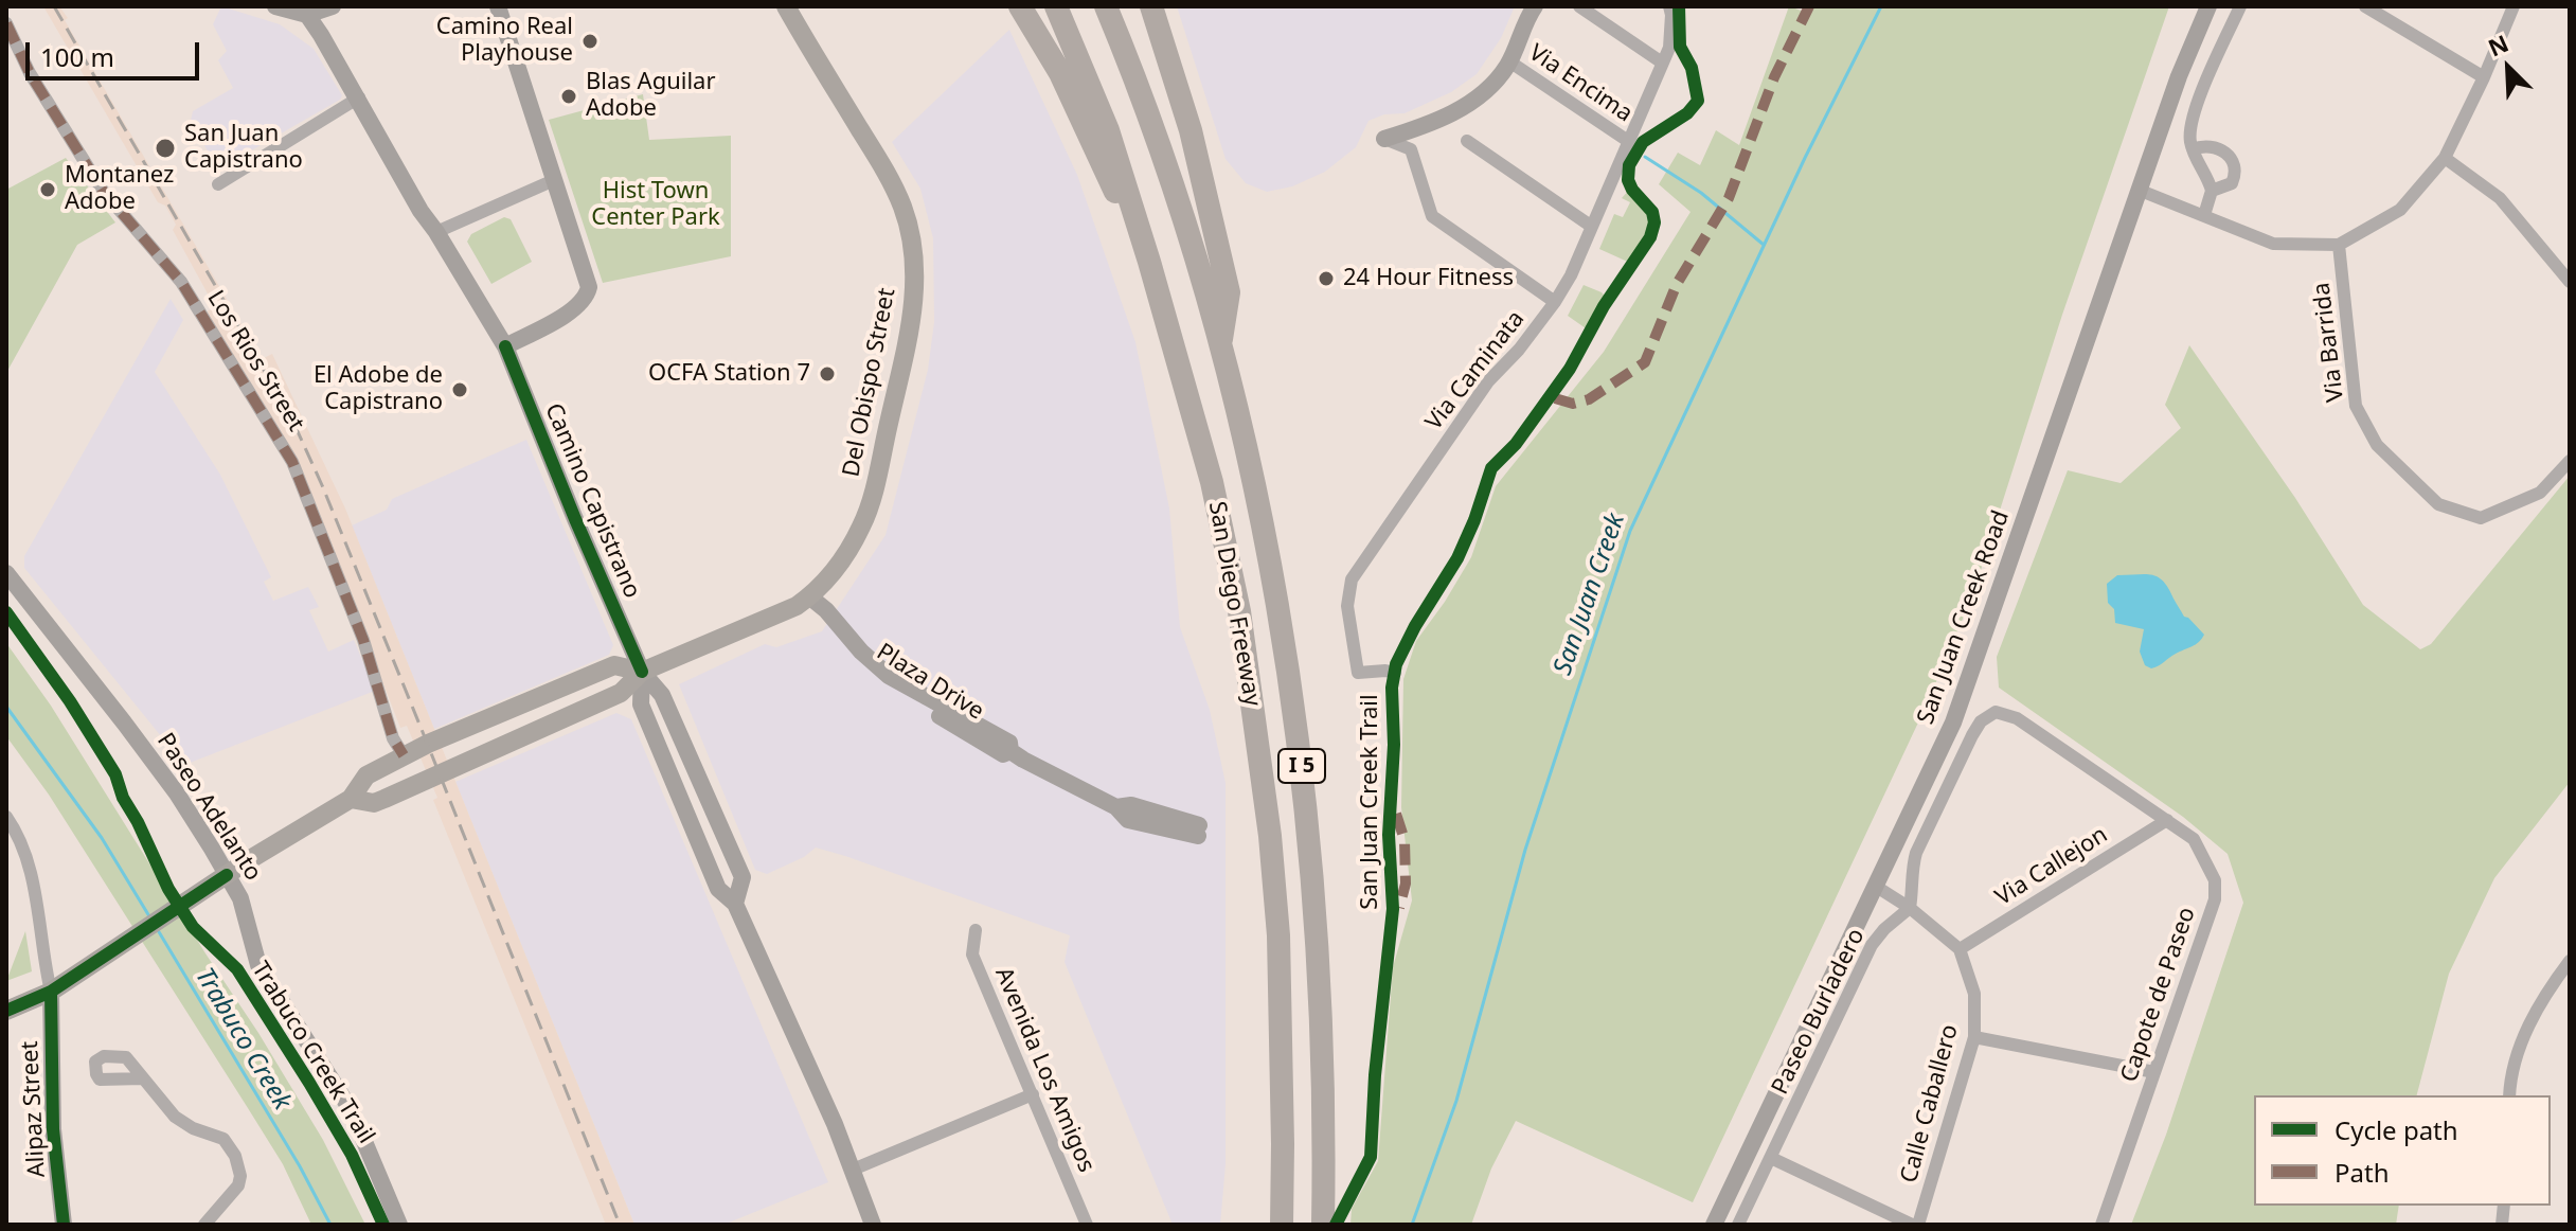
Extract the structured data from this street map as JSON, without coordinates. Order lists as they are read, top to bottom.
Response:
{
  "streets": {
    "highway": ["San Diego Freeway", "I 5"],
    "main road": [
      "Del Obispo Street",
      "Camino Capistrano",
      "San Juan Creek Road",
      "Plaza Drive",
      "Paseo Adelanto",
      "Alipaz Street"
    ],
    "street": [
      "Via Encima",
      "Via Barrida",
      "Los Rios Street",
      "Via Caminata",
      "Via Callejon",
      "Capote de Paseo",
      "Paseo Burladero",
      "Avenida Los Amigos",
      "Calle Caballero"
    ],
    "cycle path": ["San Juan Creek Trail", "Trabuco Creek Trail"]
  },
  "crossings": [
    ["Via Encima", "Via Caminata"],
    ["Los Rios Street", "Del Obispo Street"],
    ["Del Obispo Street", "Camino Capistrano"],
    ["Del Obispo Street", "Plaza Drive"],
    ["Del Obispo Street", "Paseo Adelanto"],
    ["Del Obispo Street", "Alipaz Street"],
    ["Via Callejon", "Capote de Paseo"],
    ["Via Callejon", "Calle Caballero"],
    ["Capote de Paseo", "Paseo Burladero"]
  ],
  "water": ["San Juan Creek", "Trabuco Creek"],
  "parks": ["Hist Town Center Park"],
  "places": [
    "Camino Real Playhouse",
    "Blas Aguilar Adobe",
    "San Juan Capistrano",
    "Montanez Adobe",
    "24 Hour Fitness",
    "OCFA Station 7",
    "El Adobe de Capistrano"
  ],
  "legend": ["Cycle path", "Path"],
  "scale_bar": "100 m",
  "north": "top left"
}
